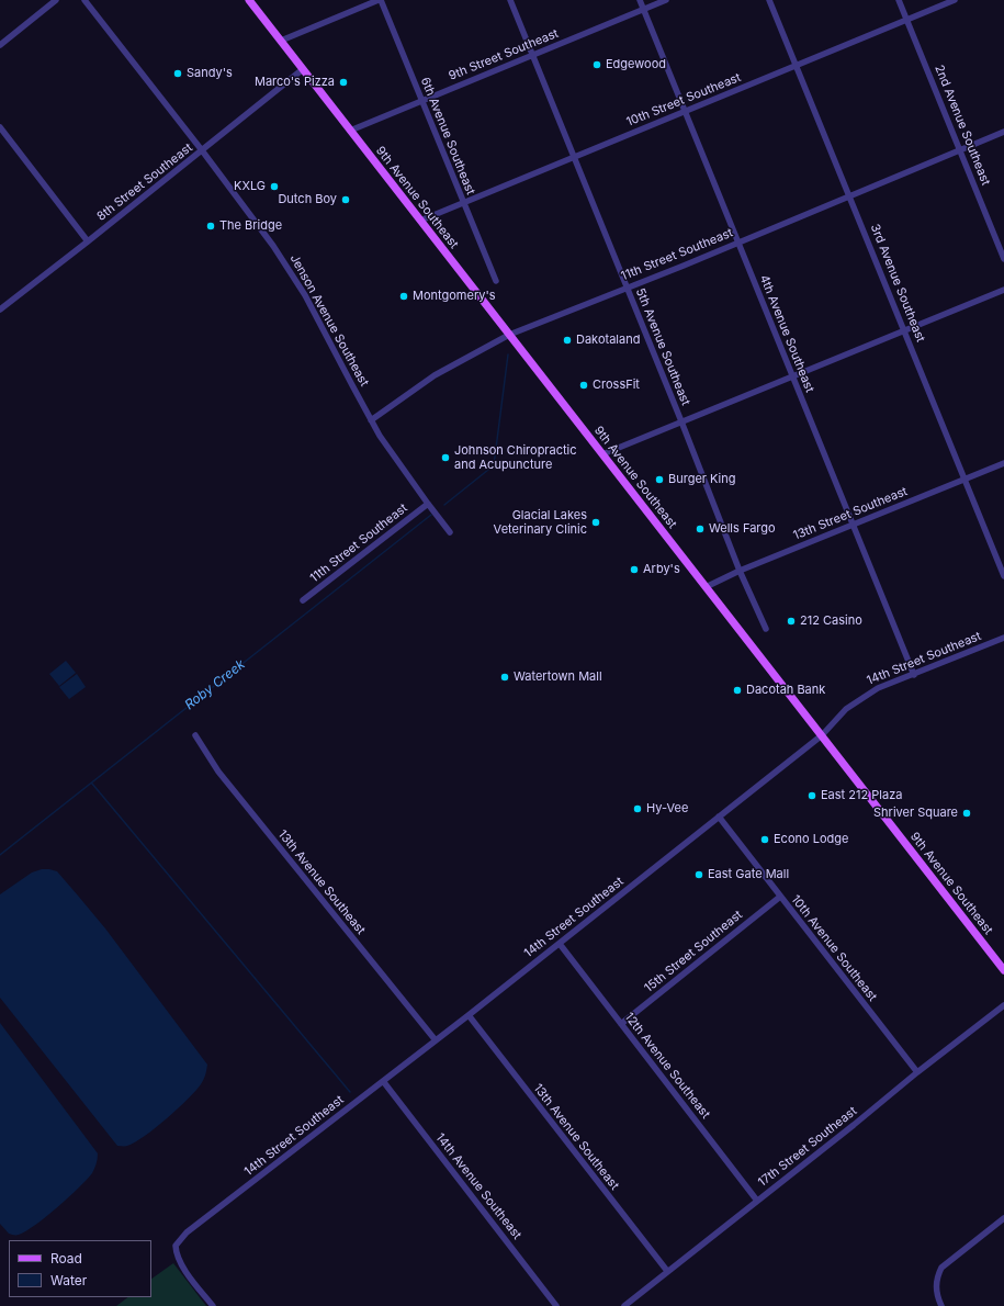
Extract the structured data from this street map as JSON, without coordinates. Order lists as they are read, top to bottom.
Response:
{
  "streets": {
    "main road": ["9th Avenue Southeast"],
    "street": [
      "9th Street Southeast",
      "10th Street Southeast",
      "2nd Avenue Southeast",
      "6th Avenue Southeast",
      "8th Street Southeast",
      "11th Street Southeast",
      "3rd Avenue Southeast",
      "Jenson Avenue Southeast",
      "4th Avenue Southeast",
      "5th Avenue Southeast",
      "13th Street Southeast",
      "14th Street Southeast",
      "13th Avenue Southeast",
      "10th Avenue Southeast",
      "15th Street Southeast",
      "12th Avenue Southeast",
      "17th Street Southeast",
      "14th Avenue Southeast"
    ]
  },
  "crossings": [
    ["9th Street Southeast", "6th Avenue Southeast"],
    ["9th Street Southeast", "9th Avenue Southeast"],
    ["9th Street Southeast", "4th Avenue Southeast"],
    ["9th Street Southeast", "5th Avenue Southeast"],
    ["10th Street Southeast", "2nd Avenue Southeast"],
    ["10th Street Southeast", "6th Avenue Southeast"],
    ["10th Street Southeast", "9th Avenue Southeast"],
    ["10th Street Southeast", "3rd Avenue Southeast"],
    ["10th Street Southeast", "4th Avenue Southeast"],
    ["10th Street Southeast", "5th Avenue Southeast"],
    ["2nd Avenue Southeast", "11th Street Southeast"],
    ["8th Street Southeast", "9th Avenue Southeast"],
    ["8th Street Southeast", "Jenson Avenue Southeast"],
    ["9th Avenue Southeast", "11th Street Southeast"],
    ["9th Avenue Southeast", "13th Street Southeast"],
    ["9th Avenue Southeast", "14th Street Southeast"],
    ["11th Street Southeast", "3rd Avenue Southeast"],
    ["11th Street Southeast", "Jenson Avenue Southeast"],
    ["11th Street Southeast", "4th Avenue Southeast"],
    ["11th Street Southeast", "5th Avenue Southeast"],
    ["3rd Avenue Southeast", "13th Street Southeast"],
    ["4th Avenue Southeast", "13th Street Southeast"],
    ["4th Avenue Southeast", "14th Street Southeast"],
    ["5th Avenue Southeast", "13th Street Southeast"],
    ["14th Street Southeast", "13th Avenue Southeast"],
    ["14th Street Southeast", "10th Avenue Southeast"],
    ["14th Street Southeast", "12th Avenue Southeast"],
    ["14th Street Southeast", "14th Avenue Southeast"],
    ["13th Avenue Southeast", "17th Street Southeast"],
    ["10th Avenue Southeast", "15th Street Southeast"],
    ["10th Avenue Southeast", "17th Street Southeast"],
    ["15th Street Southeast", "12th Avenue Southeast"],
    ["12th Avenue Southeast", "17th Street Southeast"]
  ],
  "water": ["Roby Creek"],
  "places": [
    "Edgewood",
    "Sandy's",
    "Marco's Pizza",
    "KXLG",
    "Dutch Boy",
    "The Bridge",
    "Montgomery's",
    "Dakotaland",
    "CrossFit",
    "Johnson Chiropractic and Acupuncture",
    "Burger King",
    "Glacial Lakes Veterinary Clinic",
    "Wells Fargo",
    "Arby's",
    "212 Casino",
    "Watertown Mall",
    "Dacotah Bank",
    "East 212 Plaza",
    "Hy-Vee",
    "Shriver Square",
    "Econo Lodge",
    "East Gate Mall"
  ],
  "legend": ["Road", "Water"]
}
